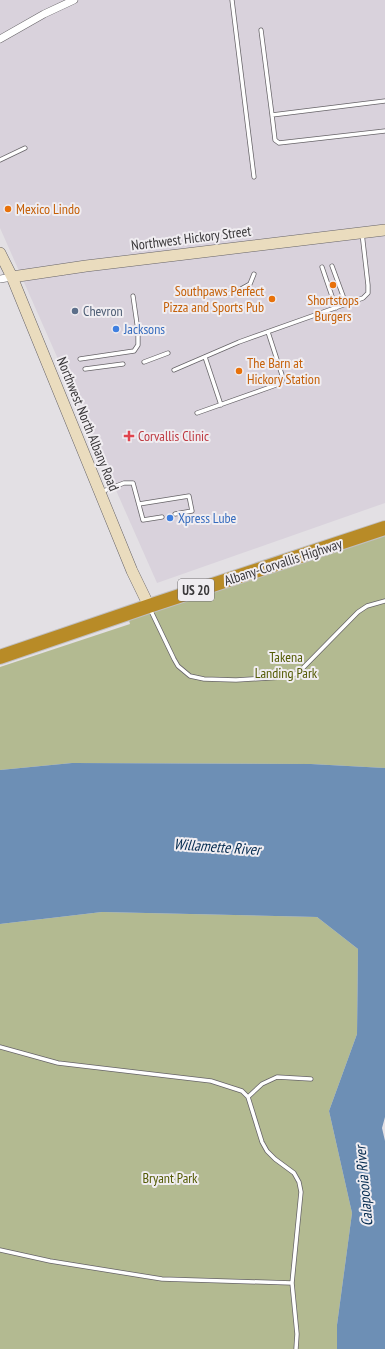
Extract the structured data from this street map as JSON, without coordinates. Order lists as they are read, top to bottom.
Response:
{
  "streets": {
    "highway": ["Albany-Corvallis Highway", "US 20"],
    "main road": ["Northwest Hickory Street", "Northwest North Albany Road"]
  },
  "crossings": [
    ["Northwest Hickory Street", "Northwest North Albany Road"],
    ["Northwest North Albany Road", "Albany-Corvallis Highway"]
  ],
  "water": ["Willamette River", "Calapooia River"],
  "parks": ["Takena Landing Park", "Bryant Park"],
  "places": {
    "other": [
      "Mexico Lindo",
      "Shortstops Burgers",
      "Southpaws Perfect Pizza and Sports Pub",
      "Chevron",
      "Jacksons",
      "The Barn at Hickory Station",
      "Xpress Lube"
    ],
    "health": ["Corvallis Clinic"]
  }
}
